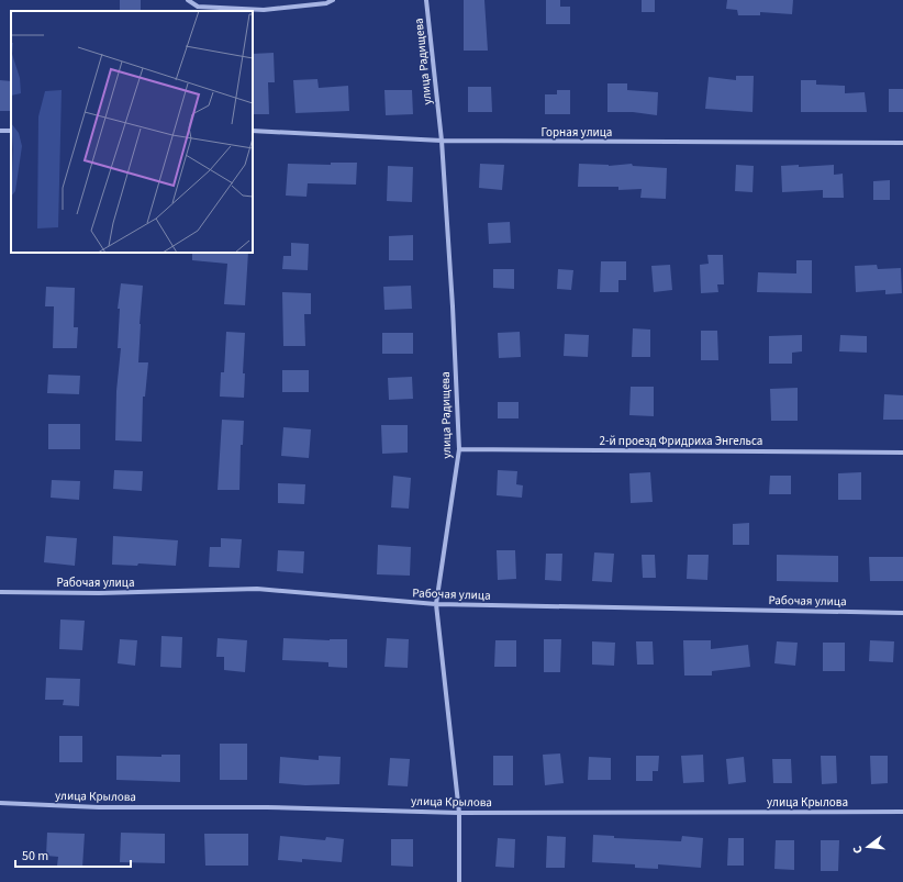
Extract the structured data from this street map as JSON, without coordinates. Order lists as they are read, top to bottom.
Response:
{
  "streets": {
    "street": [
      "улица Радищева",
      "Горная улица",
      "2-й проезд Фридриха Энгельса",
      "Рабочая улица",
      "улица Крылова"
    ]
  },
  "crossings": [
    ["улица Радищева", "Горная улица"],
    ["улица Радищева", "2-й проезд Фридриха Энгельса"],
    ["улица Радищева", "Рабочая улица"],
    ["улица Радищева", "улица Крылова"]
  ],
  "scale_bar": "50 m",
  "north": "left"
}
